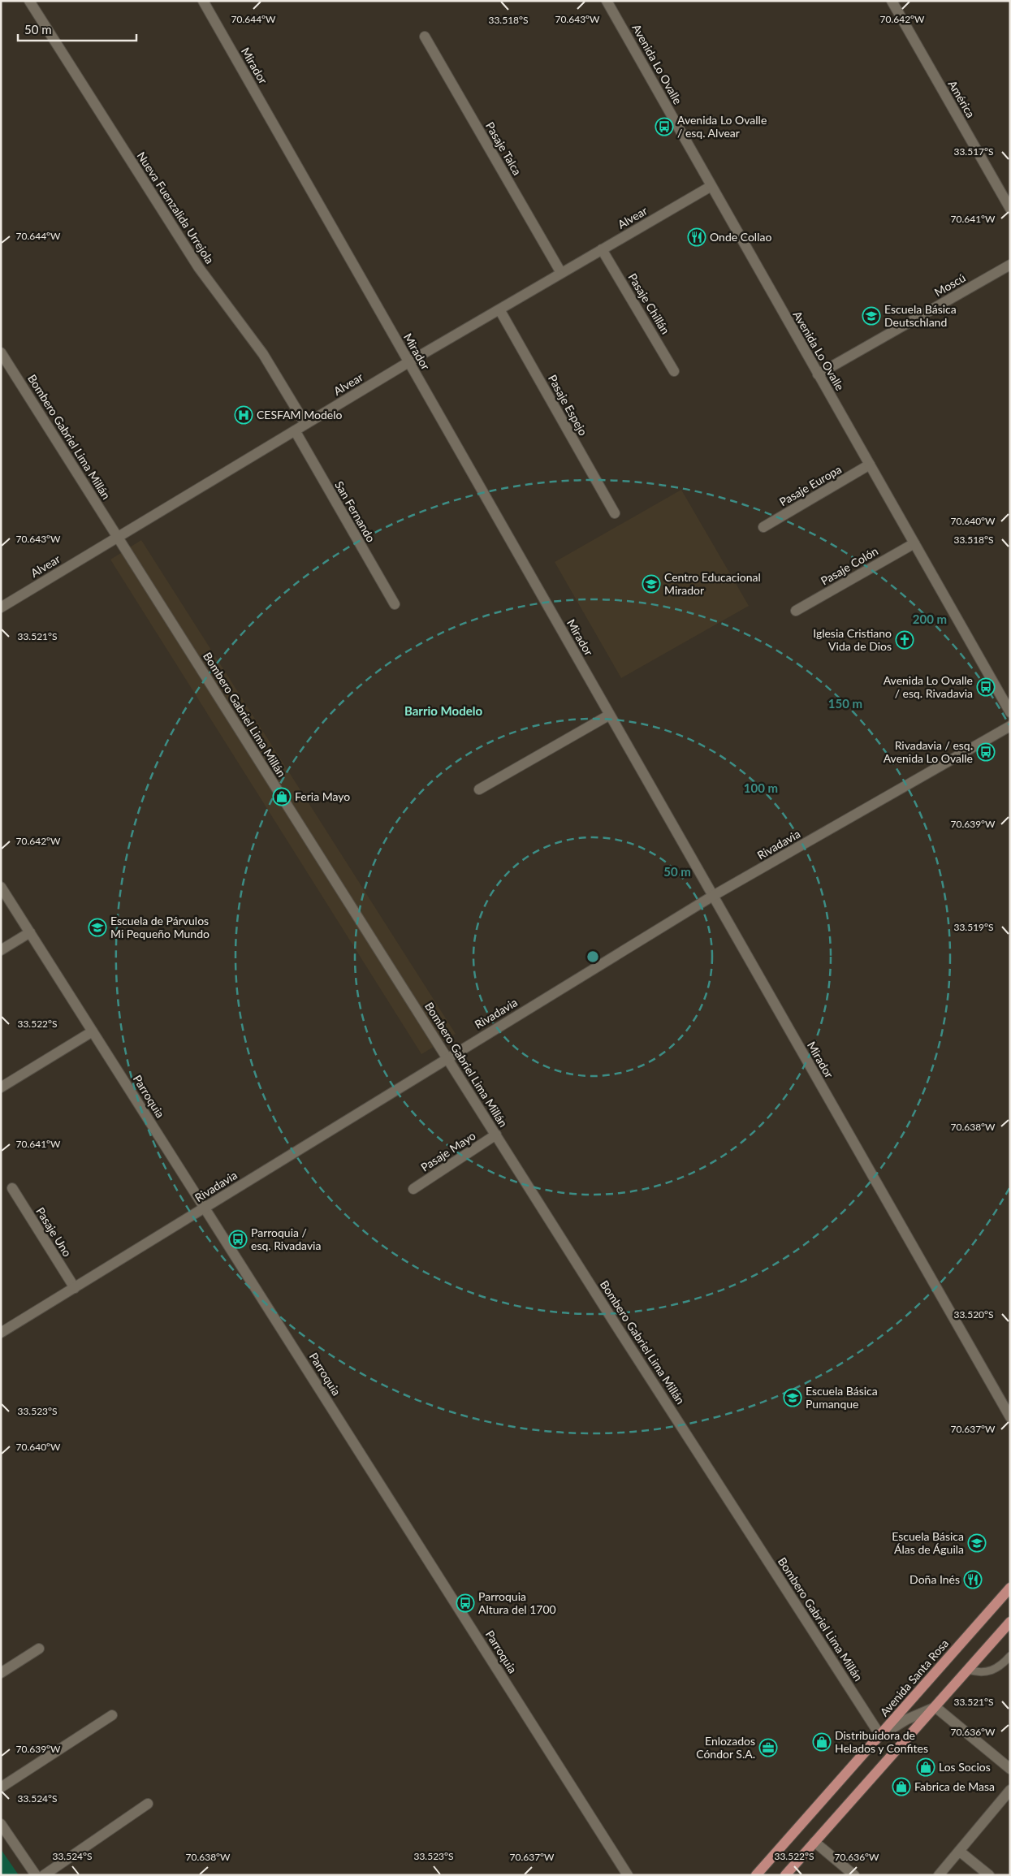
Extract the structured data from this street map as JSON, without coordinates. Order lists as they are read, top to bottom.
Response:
{
  "streets": {
    "main road": ["Avenida Santa Rosa"],
    "street": [
      "Avenida Lo Ovalle",
      "Mirador",
      "América",
      "Pasaje Talca",
      "Nueva Fuenzalida Urrejola",
      "Alvear",
      "Moscú",
      "Pasaje Chillán",
      "Pasaje Espejo",
      "Bombero Gabriel Lima Millán",
      "Pasaje Europa",
      "San Fernando",
      "Pasaje Colón",
      "Rivadavia",
      "Parroquia",
      "Pasaje Mayo",
      "Pasaje Uno"
    ]
  },
  "crossings": [
    ["Avenida Lo Ovalle", "Alvear"],
    ["Avenida Lo Ovalle", "Moscú"],
    ["Avenida Lo Ovalle", "Pasaje Europa"],
    ["Avenida Lo Ovalle", "Pasaje Colón"],
    ["Mirador", "Alvear"],
    ["Mirador", "Rivadavia"],
    ["Pasaje Talca", "Alvear"],
    ["Nueva Fuenzalida Urrejola", "Alvear"],
    ["Alvear", "Pasaje Chillán"],
    ["Alvear", "Pasaje Espejo"],
    ["Alvear", "Bombero Gabriel Lima Millán"],
    ["Alvear", "San Fernando"],
    ["Bombero Gabriel Lima Millán", "Rivadavia"],
    ["Bombero Gabriel Lima Millán", "Pasaje Mayo"],
    ["Bombero Gabriel Lima Millán", "Avenida Santa Rosa"],
    ["Rivadavia", "Parroquia"],
    ["Rivadavia", "Pasaje Uno"]
  ],
  "districts": ["Barrio Modelo"],
  "places": {
    "bus stop": [
      "Avenida Lo Ovalle / esq. Alvear",
      "Avenida Lo Ovalle / esq. Rivadavia",
      "Rivadavia / esq. Avenida Lo Ovalle",
      "Parroquia / esq. Rivadavia",
      "Parroquia Altura del 1700"
    ],
    "restaurant": ["Onde Collao", "Doña Inés"],
    "school or university": [
      "Escuela Básica Deutschland",
      "Centro Educacional Mirador",
      "Escuela de Párvulos Mi Pequeño Mundo",
      "Escuela Básica Pumanque",
      "Escuela Básica Álas de Águila"
    ],
    "hospital": ["CESFAM Modelo"],
    "church": ["Iglesia Cristiano Vida de Dios"],
    "shop": [
      "Feria Mayo",
      "Distribuidora de Helados y Confites",
      "Los Socios",
      "Fabrica de Masa"
    ],
    "office": ["Enlozados Cóndor S.A."]
  },
  "scale_bar": "50 m",
  "coordinates": [
    "70.644°W",
    "70.643°W",
    "70.642°W",
    "33.518°S",
    "33.517°S",
    "70.641°W",
    "70.640°W",
    "33.521°S",
    "70.639°W",
    "33.519°S",
    "33.522°S",
    "70.638°W",
    "33.520°S",
    "33.523°S",
    "70.637°W",
    "70.636°W",
    "33.524°S"
  ],
  "rings": [
    "200 m",
    "150 m",
    "100 m",
    "50 m"
  ]
}
